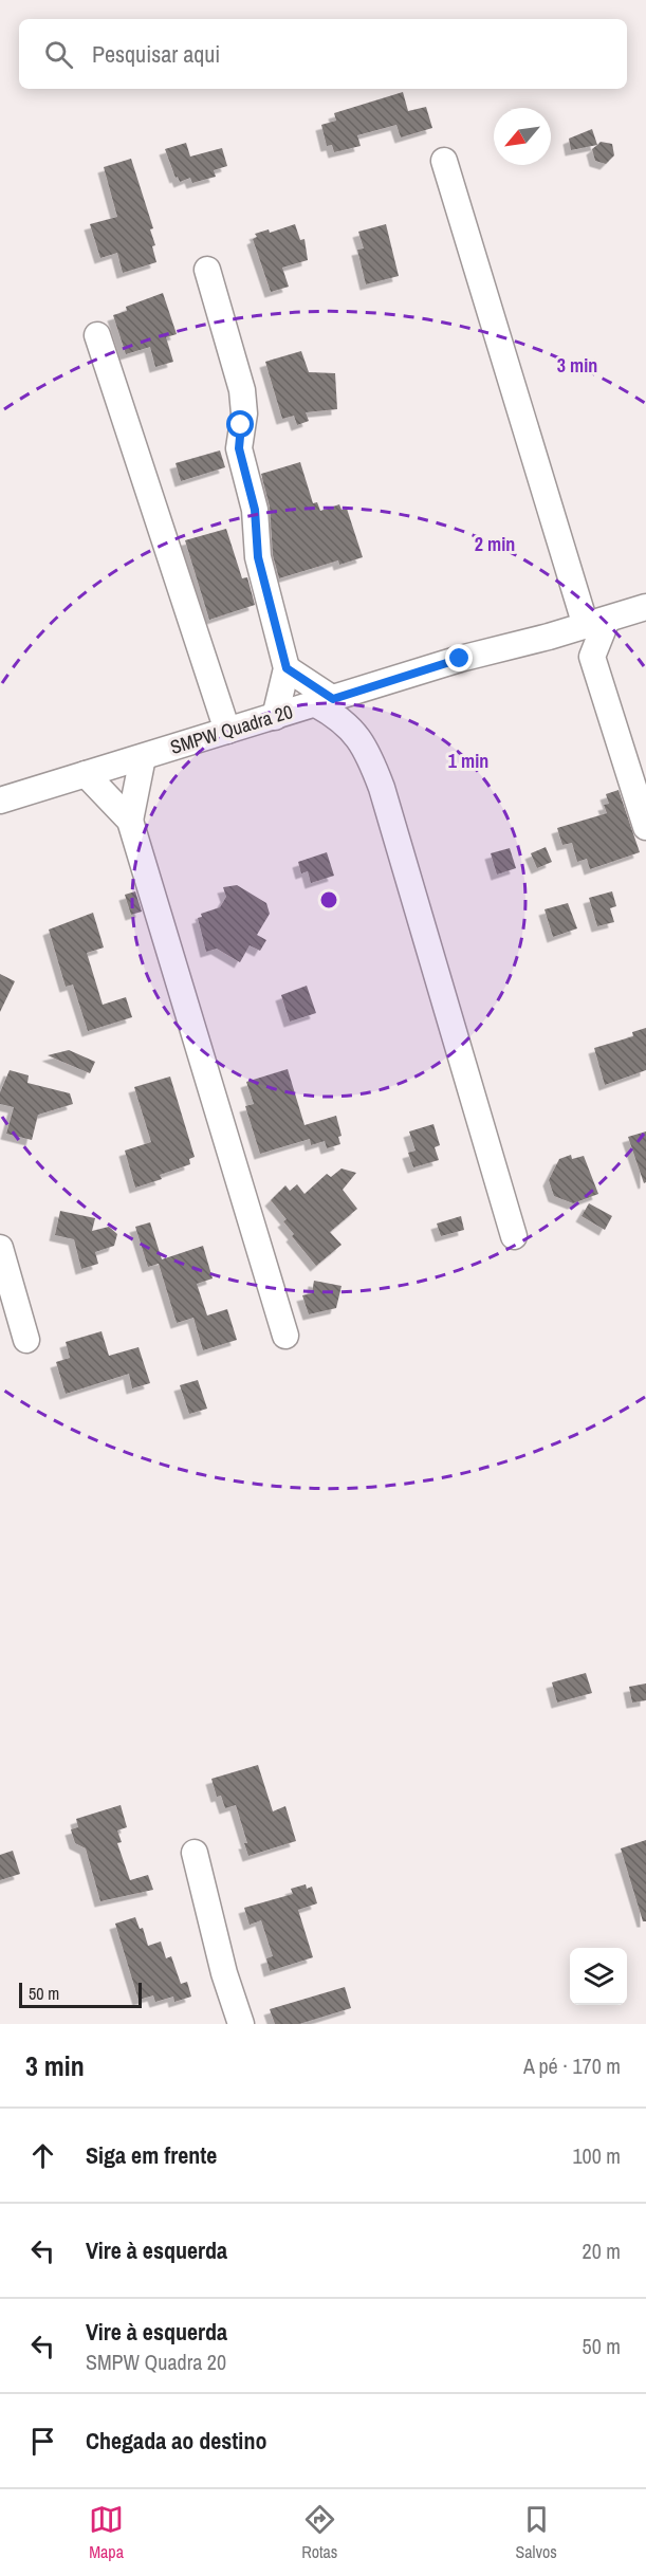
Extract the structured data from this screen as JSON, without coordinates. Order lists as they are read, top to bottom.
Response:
{
  "streets": {
    "street": ["SMPW Quadra 20"]
  },
  "scale_bar": "50 m",
  "north": "bottom left",
  "page": {
    "search": "Pesquisar aqui",
    "scale": "50 m",
    "heading": ["3 min", "A pé · 170 m"],
    "list": [
      ["Siga em frente", "100 m"],
      ["Vire à esquerda", "20 m"],
      ["Vire à esquerda", "SMPW Quadra 20", "50 m"],
      "Chegada ao destino"
    ],
    "nav": ["Mapa", "Rotas", "Salvos"]
  },
  "rings": ["3 min", "2 min", "1 min"]
}
